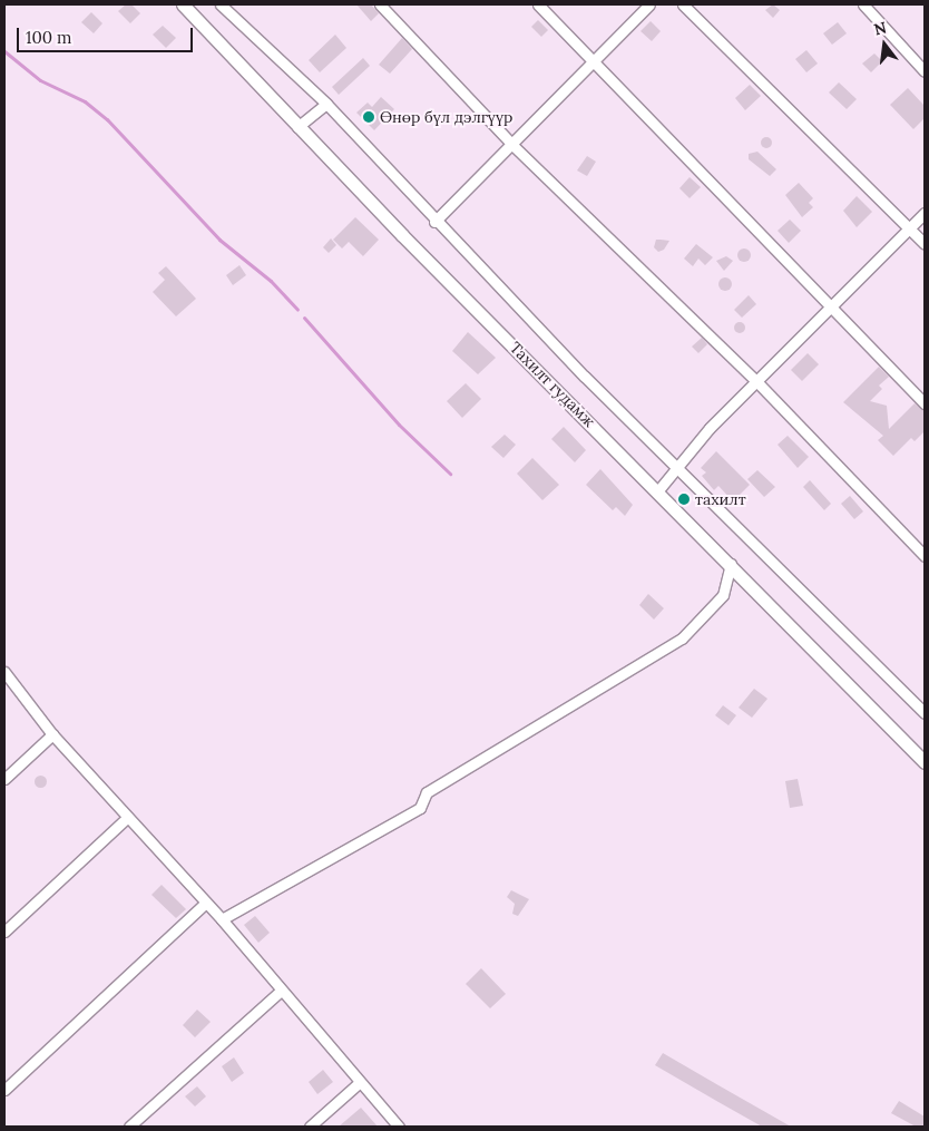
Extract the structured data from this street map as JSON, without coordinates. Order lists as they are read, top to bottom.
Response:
{
  "streets": {
    "main road": ["Тахилт гудамж"]
  },
  "places": ["Өнөр бүл дэлгүүр", "тахилт"],
  "scale_bar": "100 m",
  "north": "top"
}
